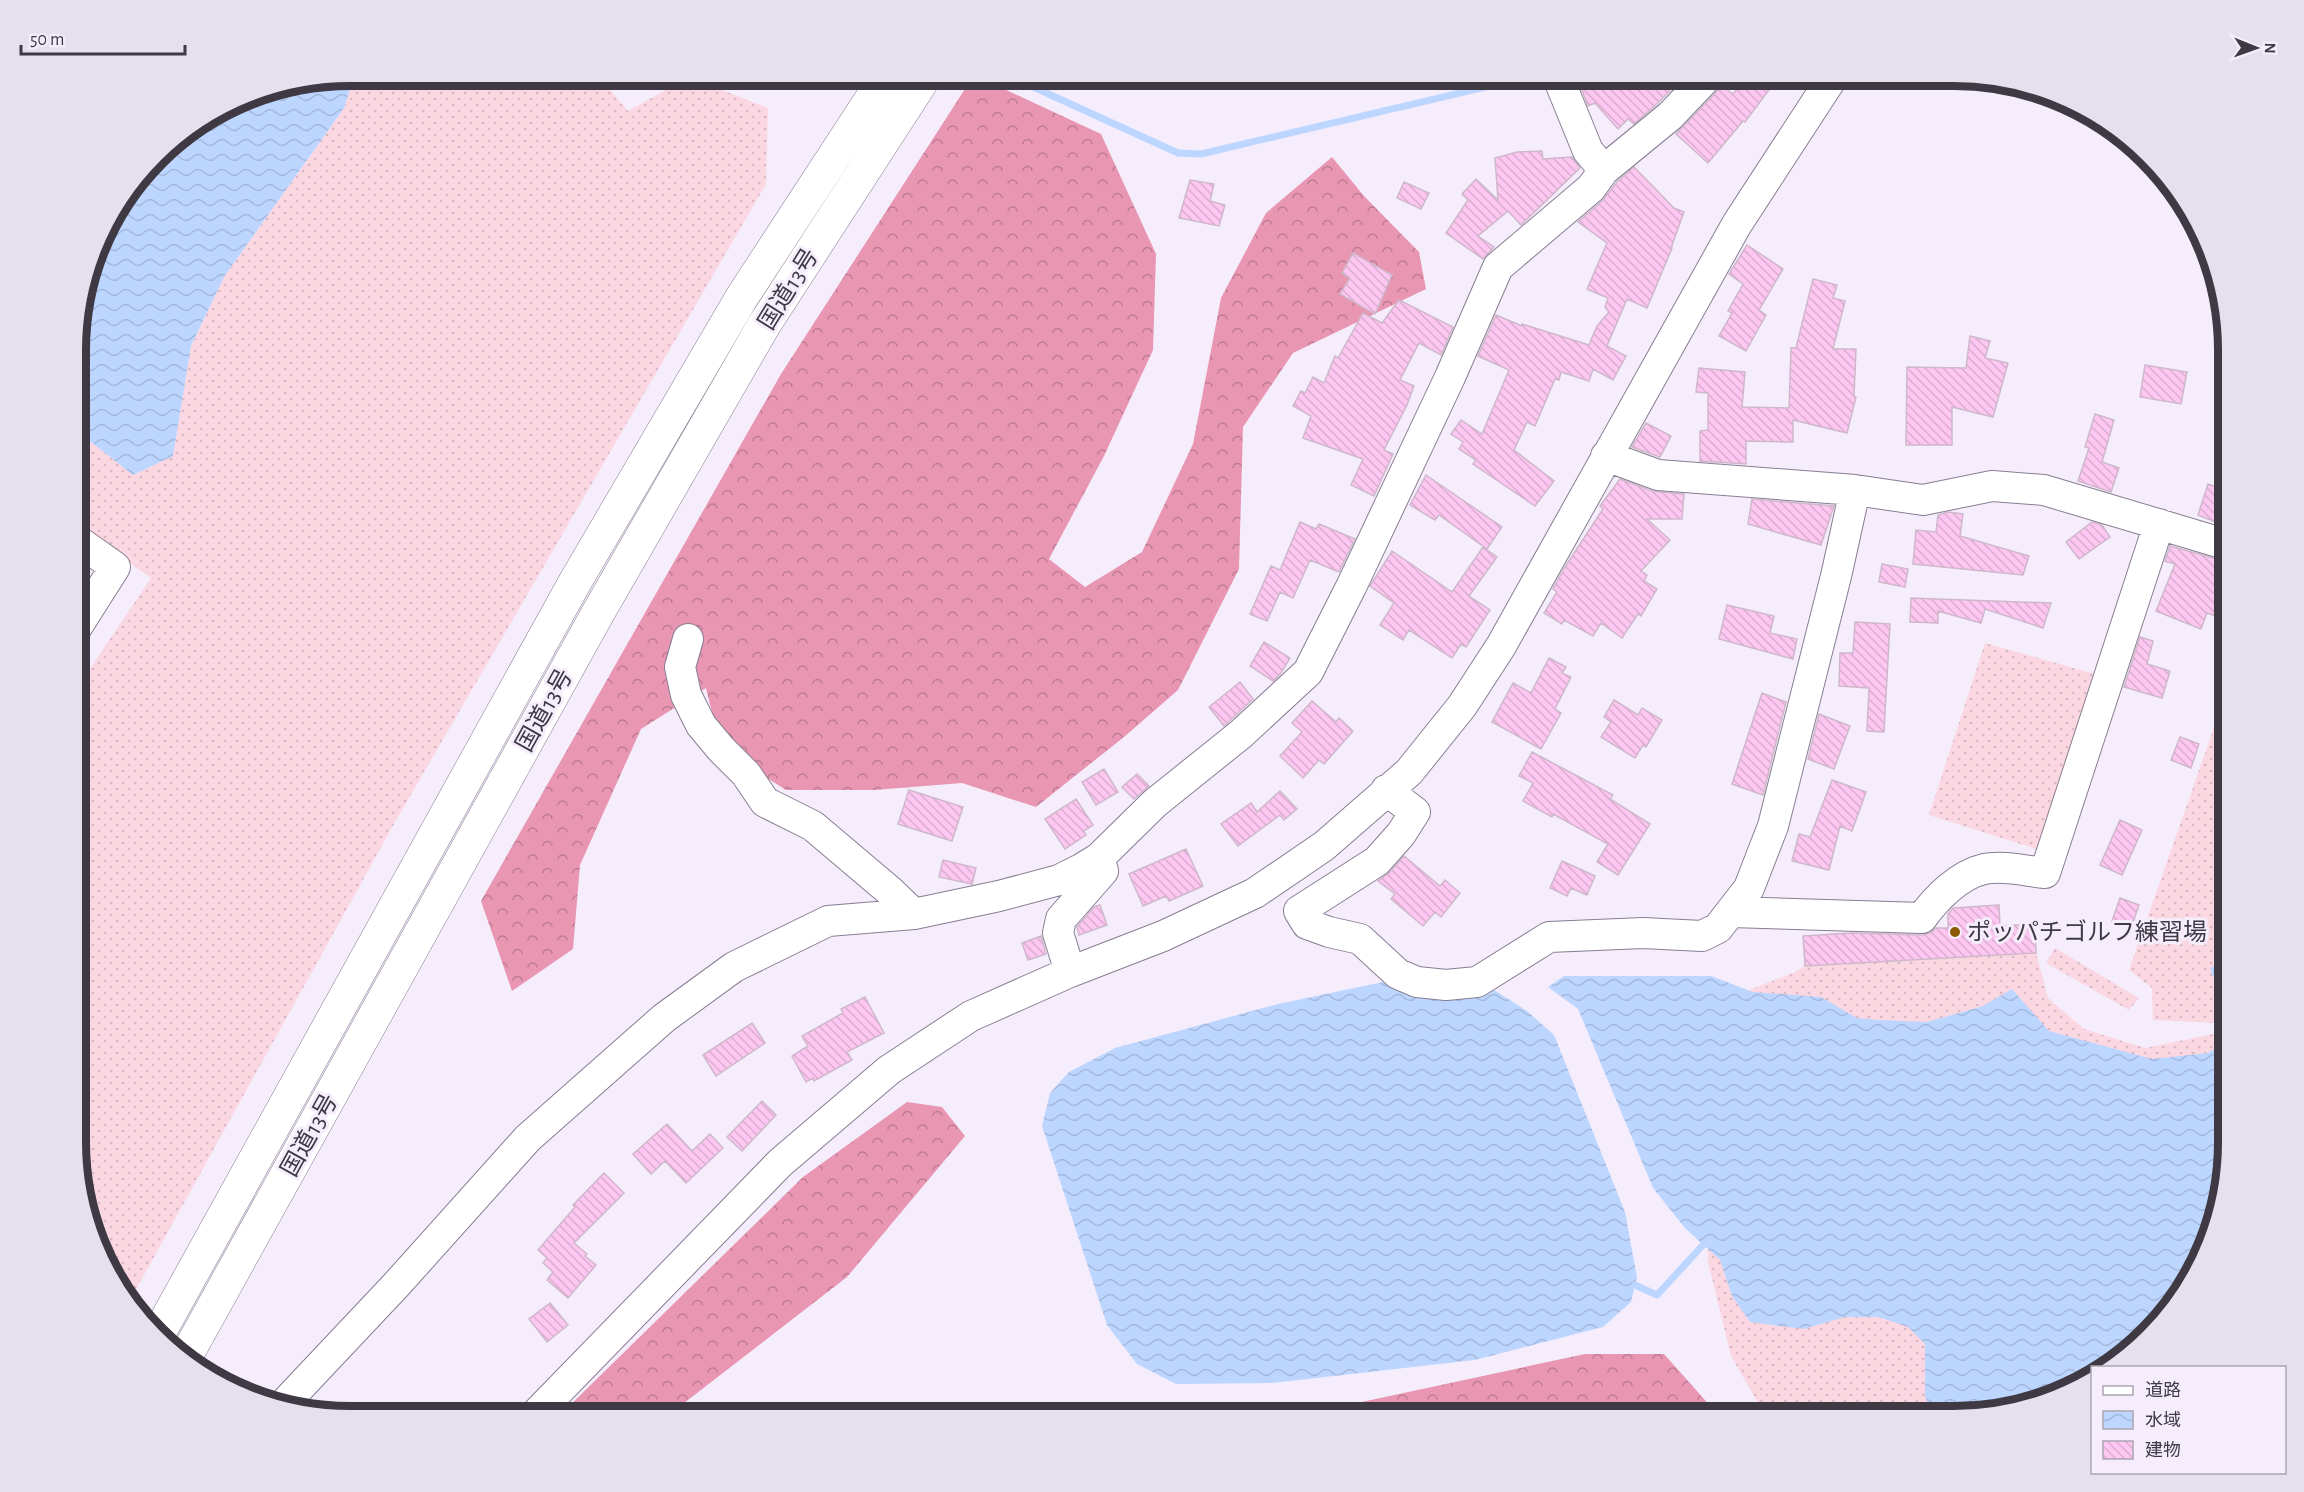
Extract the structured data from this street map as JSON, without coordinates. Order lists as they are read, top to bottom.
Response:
{
  "streets": {
    "highway": ["国道13号"]
  },
  "places": ["ポッパチゴルフ練習場"],
  "legend": ["道路", "水域", "建物"],
  "scale_bar": "50 m",
  "north": "right"
}
